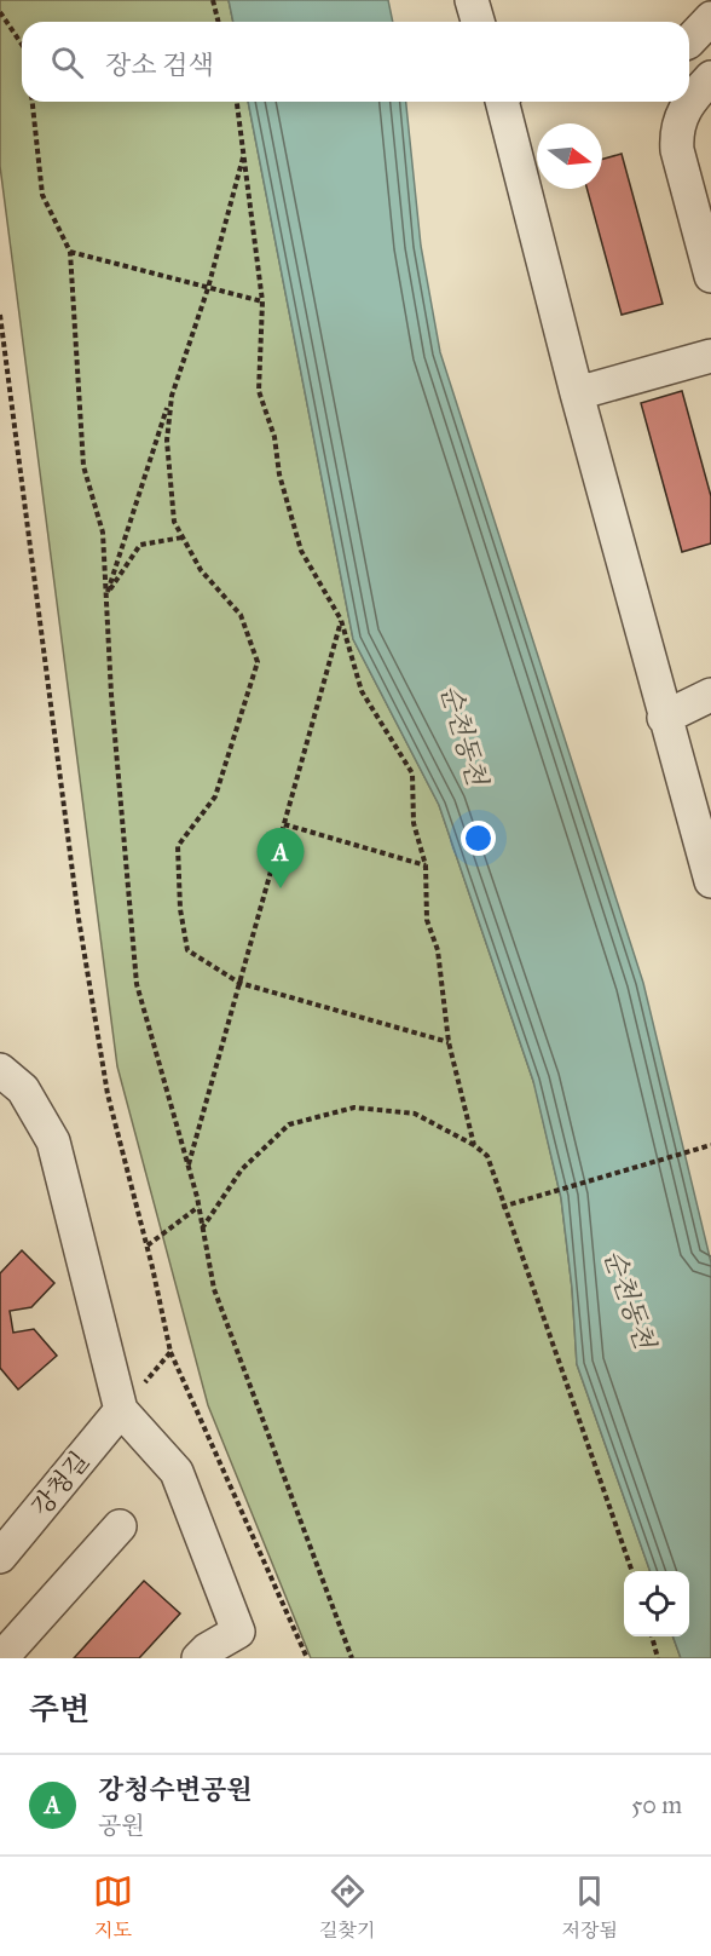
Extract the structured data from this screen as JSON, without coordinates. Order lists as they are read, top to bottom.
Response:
{
  "streets": {
    "street": ["강청길"]
  },
  "water": ["순천동천"],
  "north": "right",
  "page": {
    "search": "장소 검색",
    "pins": "A",
    "heading": "주변",
    "list": [
      {
        "mark": "A",
        "name": "강청수변공원",
        "note": "공원",
        "value": "50 m"
      }
    ],
    "nav": ["지도", "길찾기", "저장됨"]
  }
}
